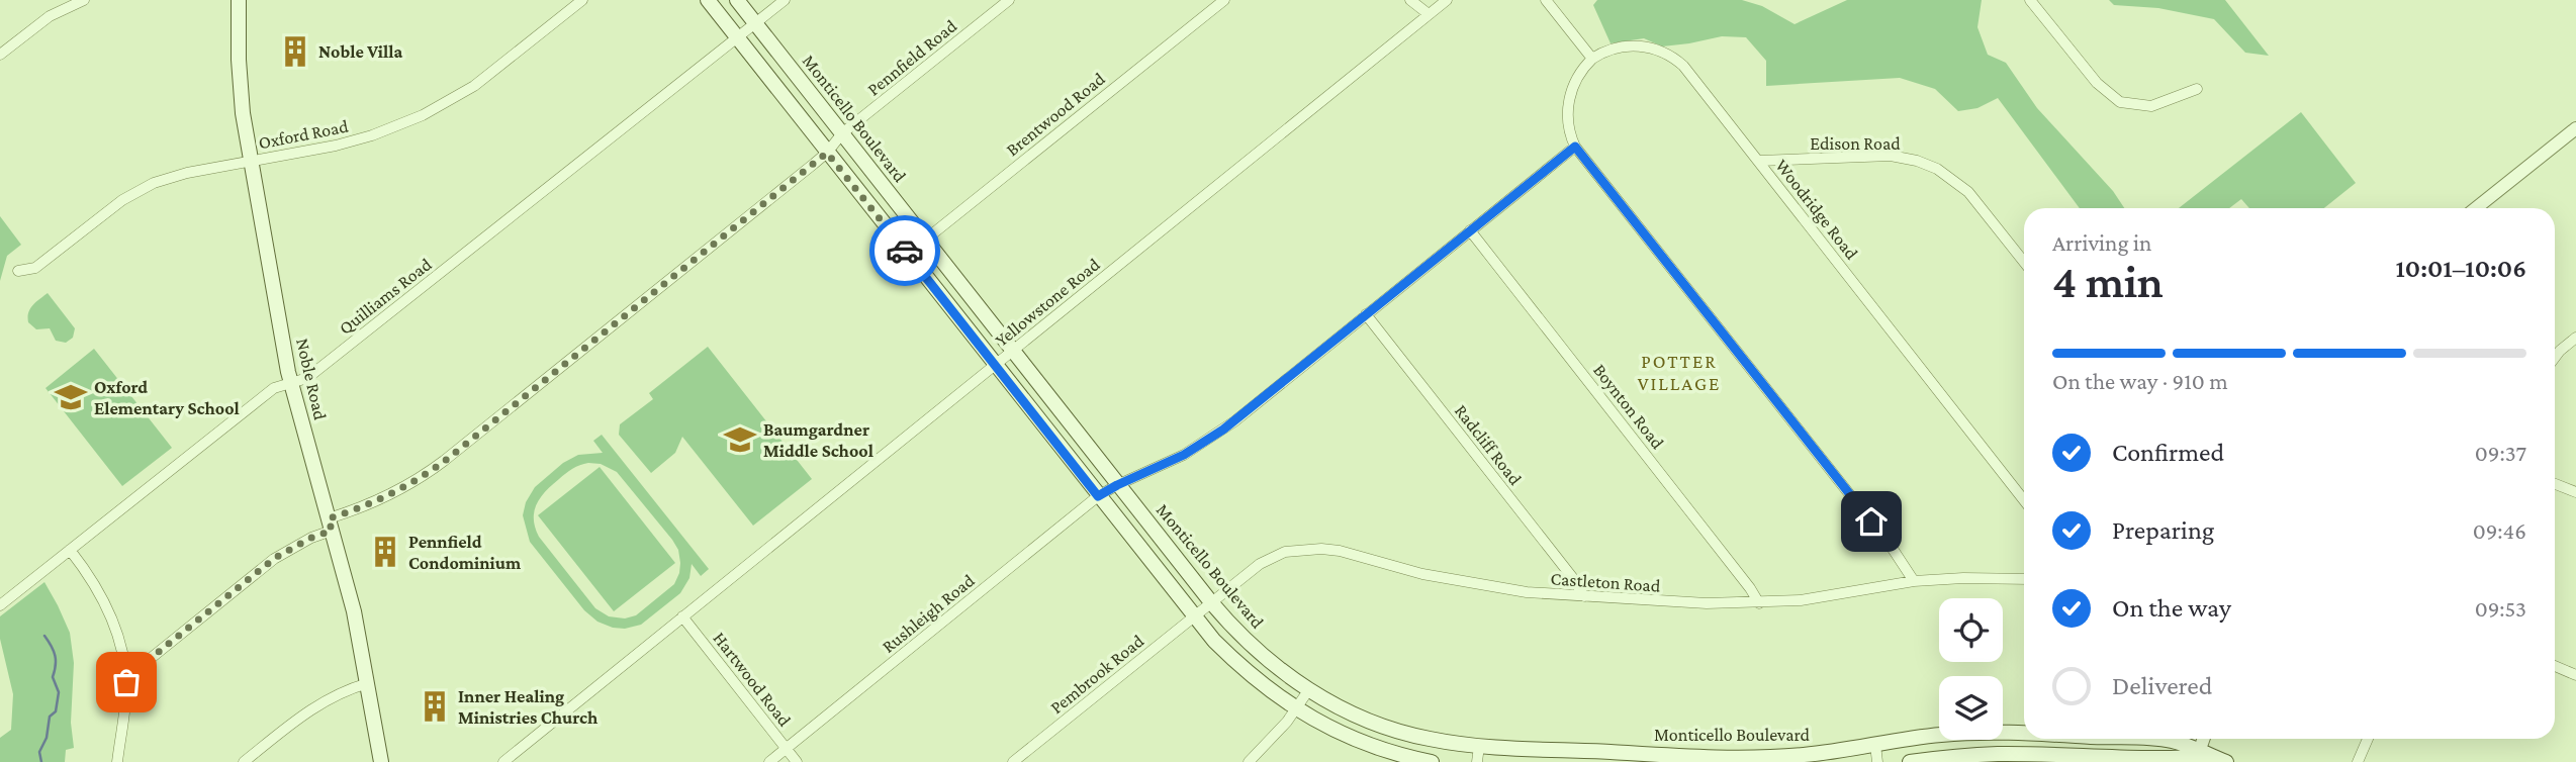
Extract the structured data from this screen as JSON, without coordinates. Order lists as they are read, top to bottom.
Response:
{
  "streets": {
    "main road": ["Monticello Boulevard", "Noble Road"],
    "street": [
      "Pennfield Road",
      "Brentwood Road",
      "Oxford Road",
      "Edison Road",
      "Woodridge Road",
      "Quilliams Road",
      "Yellowstone Road",
      "Boynton Road",
      "Radcliff Road",
      "Castleton Road",
      "Rushleigh Road",
      "Pembrook Road",
      "Hartwood Road"
    ]
  },
  "crossings": [
    ["Pennfield Road", "Monticello Boulevard"],
    ["Pennfield Road", "Noble Road"],
    ["Brentwood Road", "Monticello Boulevard"],
    ["Monticello Boulevard", "Quilliams Road"],
    ["Monticello Boulevard", "Yellowstone Road"],
    ["Monticello Boulevard", "Castleton Road"],
    ["Monticello Boulevard", "Rushleigh Road"],
    ["Monticello Boulevard", "Pembrook Road"],
    ["Oxford Road", "Noble Road"],
    ["Edison Road", "Woodridge Road"],
    ["Quilliams Road", "Noble Road"],
    ["Yellowstone Road", "Hartwood Road"],
    ["Boynton Road", "Castleton Road"],
    ["Boynton Road", "Rushleigh Road"],
    ["Radcliff Road", "Castleton Road"],
    ["Radcliff Road", "Rushleigh Road"],
    ["Castleton Road", "Pembrook Road"],
    ["Rushleigh Road", "Hartwood Road"]
  ],
  "districts": ["POTTER VILLAGE"],
  "places": {
    "building": ["Noble Villa", "Pennfield Condominium", "Inner Healing Ministries Church"],
    "school or university": ["Oxford Elementary School", "Baumgardner Middle School"]
  },
  "page": {
    "heading": ["4 min", "Arriving in", "10:01–10:06"],
    "bar": "On the way · 910 m",
    "list": [
      ["Confirmed", "09:37"],
      ["Preparing", "09:46"],
      ["On the way", "09:53"],
      "Delivered"
    ]
  }
}
